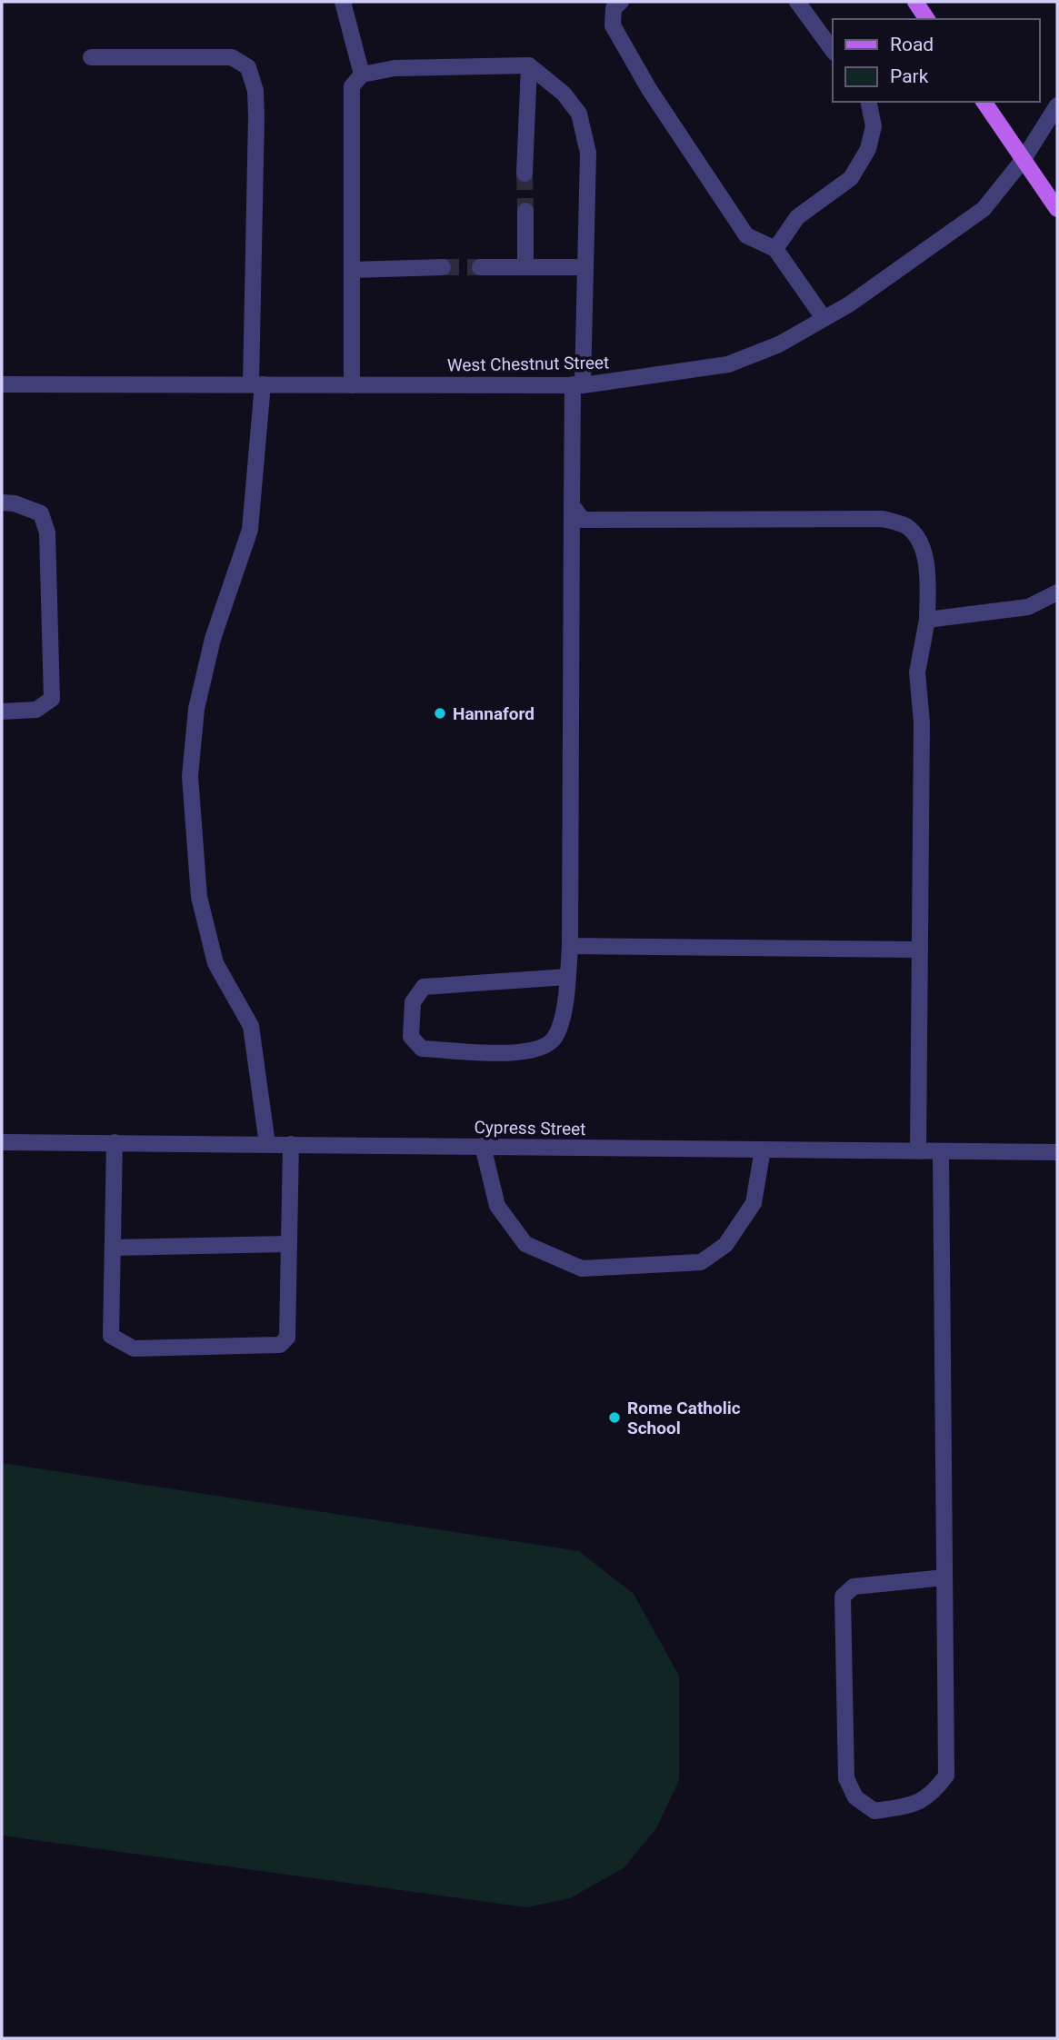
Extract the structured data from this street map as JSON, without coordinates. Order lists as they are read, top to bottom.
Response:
{
  "streets": {
    "street": ["West Chestnut Street", "Cypress Street"]
  },
  "places": ["Hannaford", "Rome Catholic School"],
  "legend": ["Road", "Park"]
}
